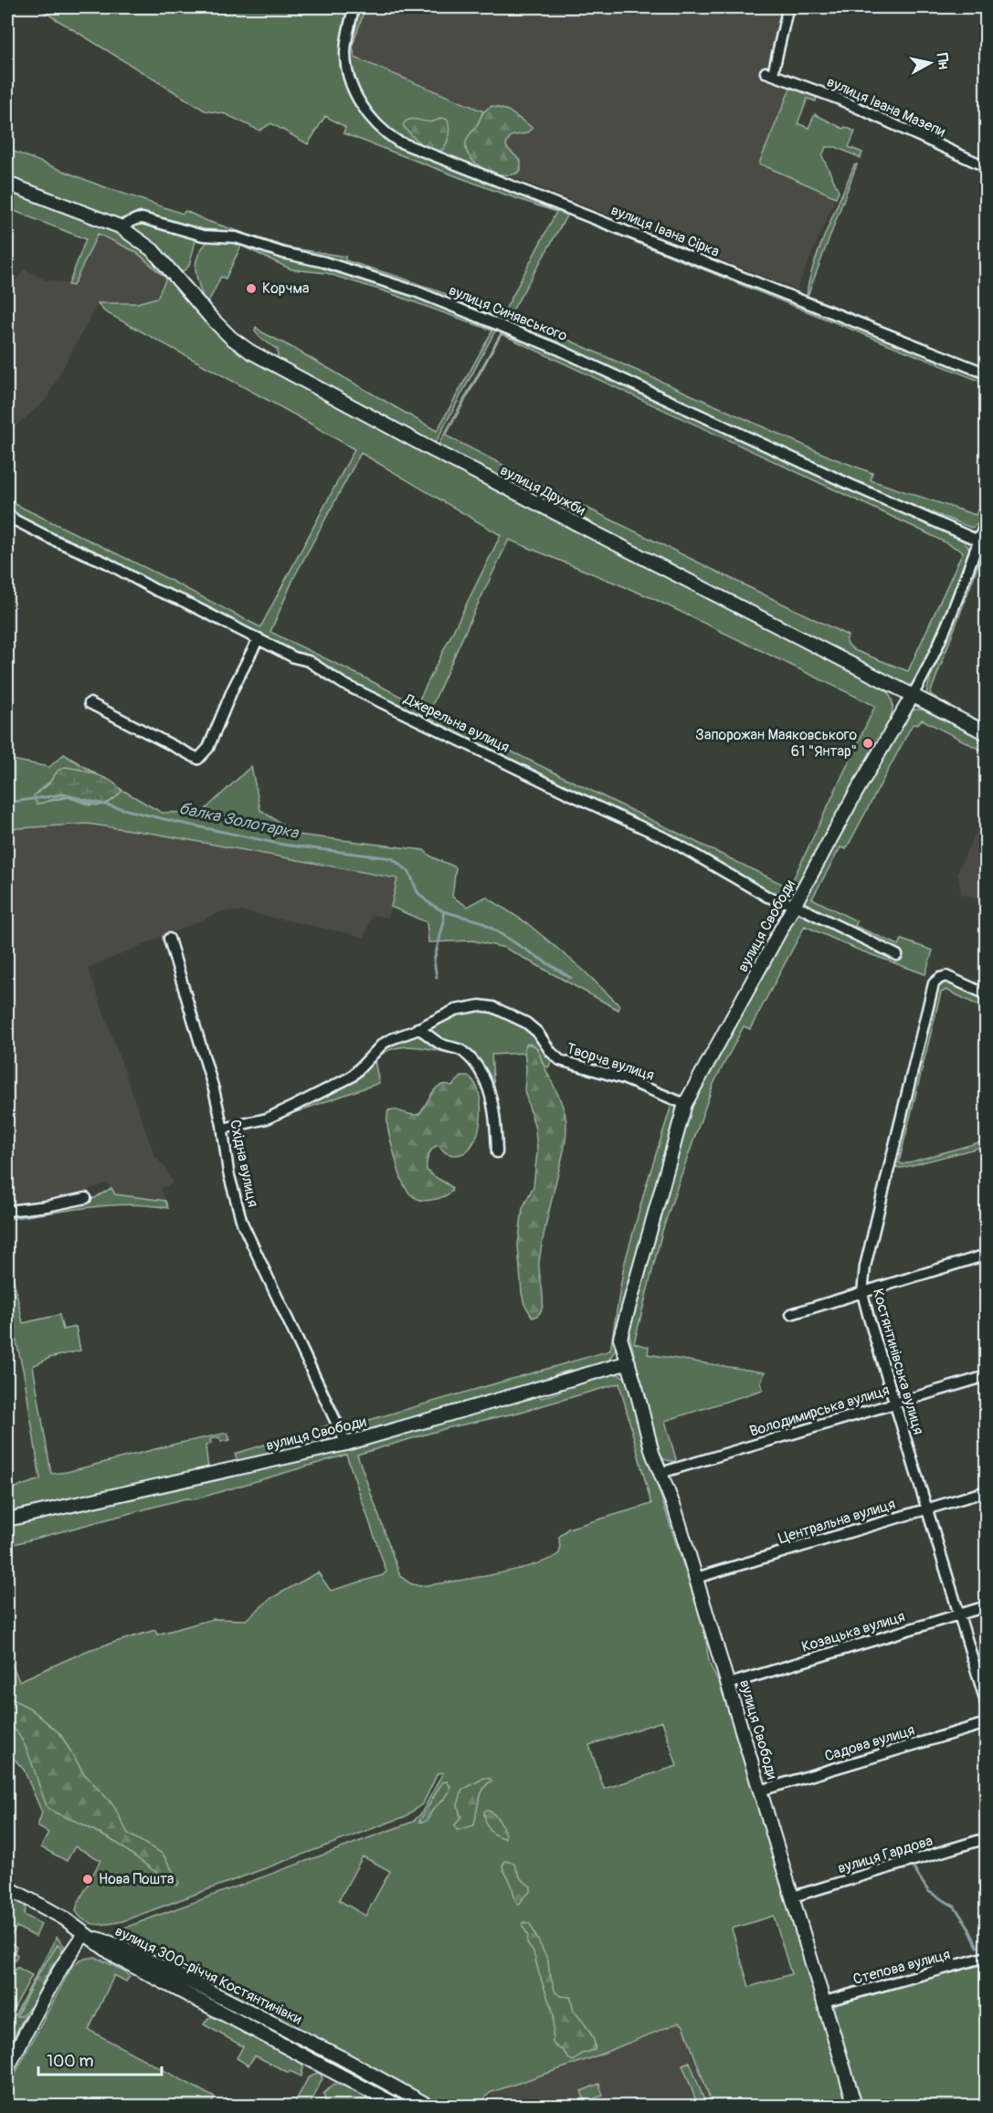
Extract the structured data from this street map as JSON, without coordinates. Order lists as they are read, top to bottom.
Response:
{
  "streets": {
    "street": [
      "вулиця Івана Мазепи",
      "вулиця Івана Сірка",
      "вулиця Синявського",
      "вулиця Дружби",
      "Джерельна вулиця",
      "вулиця Свободи",
      "Творча вулиця",
      "Східна вулиця",
      "Костянтинівська вулиця",
      "Володимирська вулиця",
      "Центральна вулиця",
      "Козацька вулиця",
      "Садова вулиця",
      "вулиця Гардова",
      "Степова вулиця",
      "вулиця 300-річчя Костянтинівки"
    ]
  },
  "crossings": [
    ["вулиця Синявського", "вулиця Дружби"],
    ["вулиця Синявського", "вулиця Свободи"],
    ["вулиця Дружби", "вулиця Свободи"],
    ["Джерельна вулиця", "вулиця Свободи"],
    ["вулиця Свободи", "Творча вулиця"],
    ["вулиця Свободи", "Східна вулиця"],
    ["вулиця Свободи", "Володимирська вулиця"],
    ["вулиця Свободи", "Центральна вулиця"],
    ["вулиця Свободи", "Козацька вулиця"],
    ["вулиця Свободи", "Садова вулиця"],
    ["вулиця Свободи", "вулиця Гардова"],
    ["вулиця Свободи", "Степова вулиця"],
    ["Творча вулиця", "Східна вулиця"],
    ["Костянтинівська вулиця", "Володимирська вулиця"],
    ["Костянтинівська вулиця", "Центральна вулиця"],
    ["Костянтинівська вулиця", "Козацька вулиця"]
  ],
  "water": ["балка Золотарка"],
  "places": ["Корчма", "Запорожан Маяковського 61 \"Янтар\"", "Нова Пошта"],
  "scale_bar": "100 m",
  "north": "right"
}
